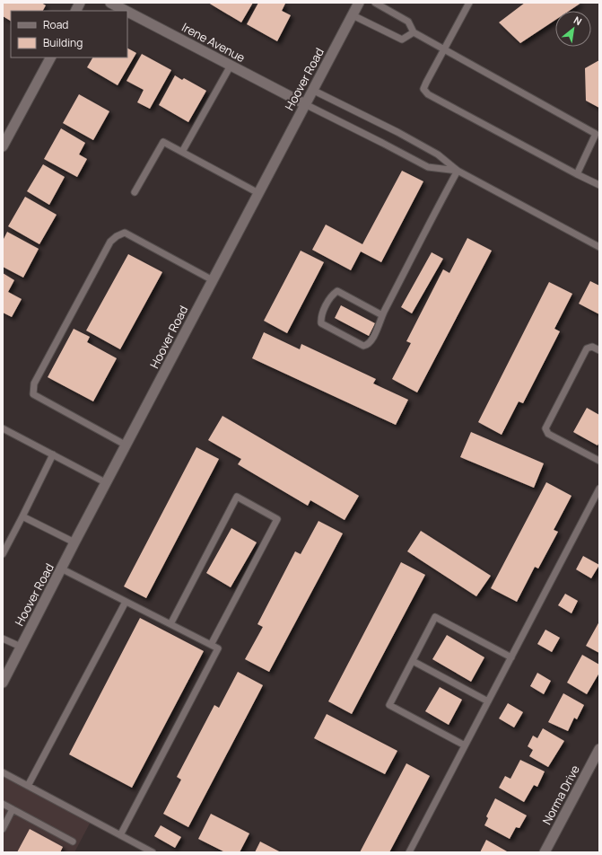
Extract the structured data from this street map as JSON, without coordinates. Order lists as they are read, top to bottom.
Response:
{
  "streets": {
    "main road": ["Irene Avenue", "Hoover Road", "Norma Drive"]
  },
  "crossings": [
    ["Irene Avenue", "Hoover Road"]
  ],
  "legend": ["Road", "Building"],
  "north": "top right"
}
